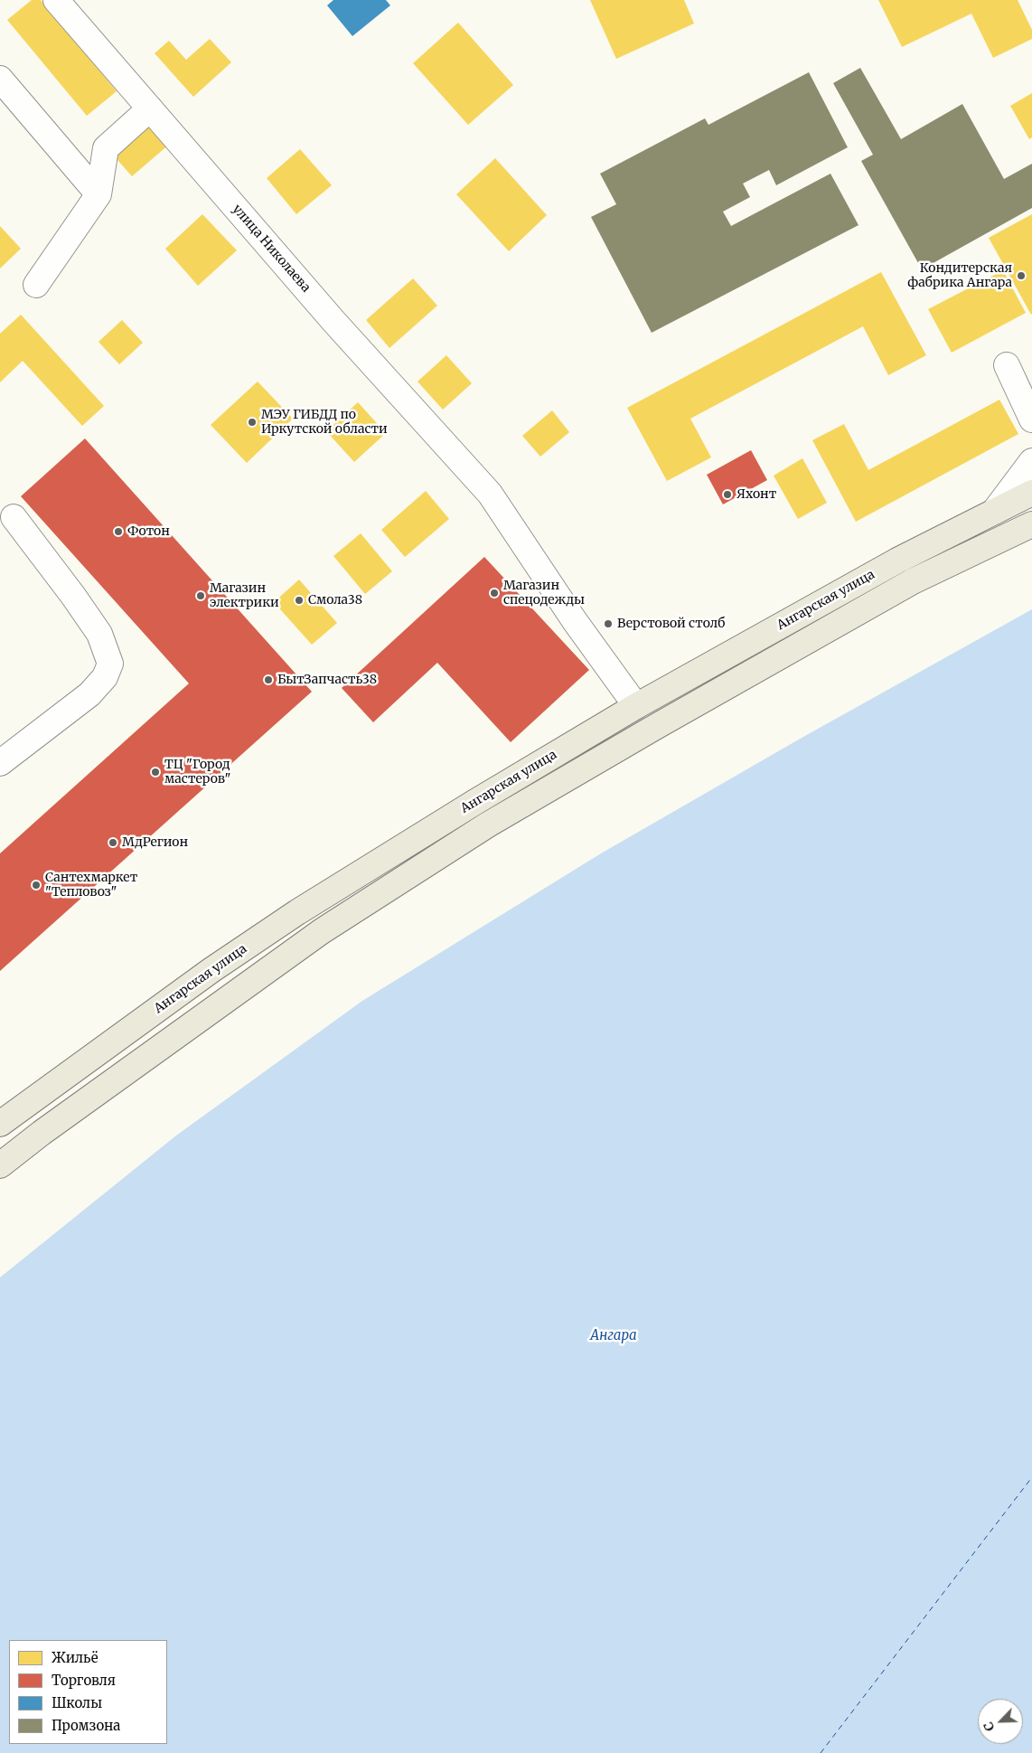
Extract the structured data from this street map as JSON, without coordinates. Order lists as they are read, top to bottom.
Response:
{
  "streets": {
    "main road": ["Ангарская улица"],
    "lane": ["улица Николаева"]
  },
  "crossings": [
    ["улица Николаева", "Ангарская улица"]
  ],
  "water": ["Ангара"],
  "places": [
    "Кондитерская фабрика Ангара",
    "МЭУ ГИБДД по Иркутской области",
    "Яхонт",
    "Фотон",
    "Магазин спецодежды",
    "Магазин электрики",
    "Смола38",
    "Верстовой столб",
    "БытЗапчасть38",
    "ТЦ \"Город мастеров\"",
    "МдРегион",
    "Сантехмаркет \"Тепловоз\""
  ],
  "legend": [
    "Жильё",
    "Торговля",
    "Школы",
    "Промзона"
  ],
  "north": "bottom left"
}
